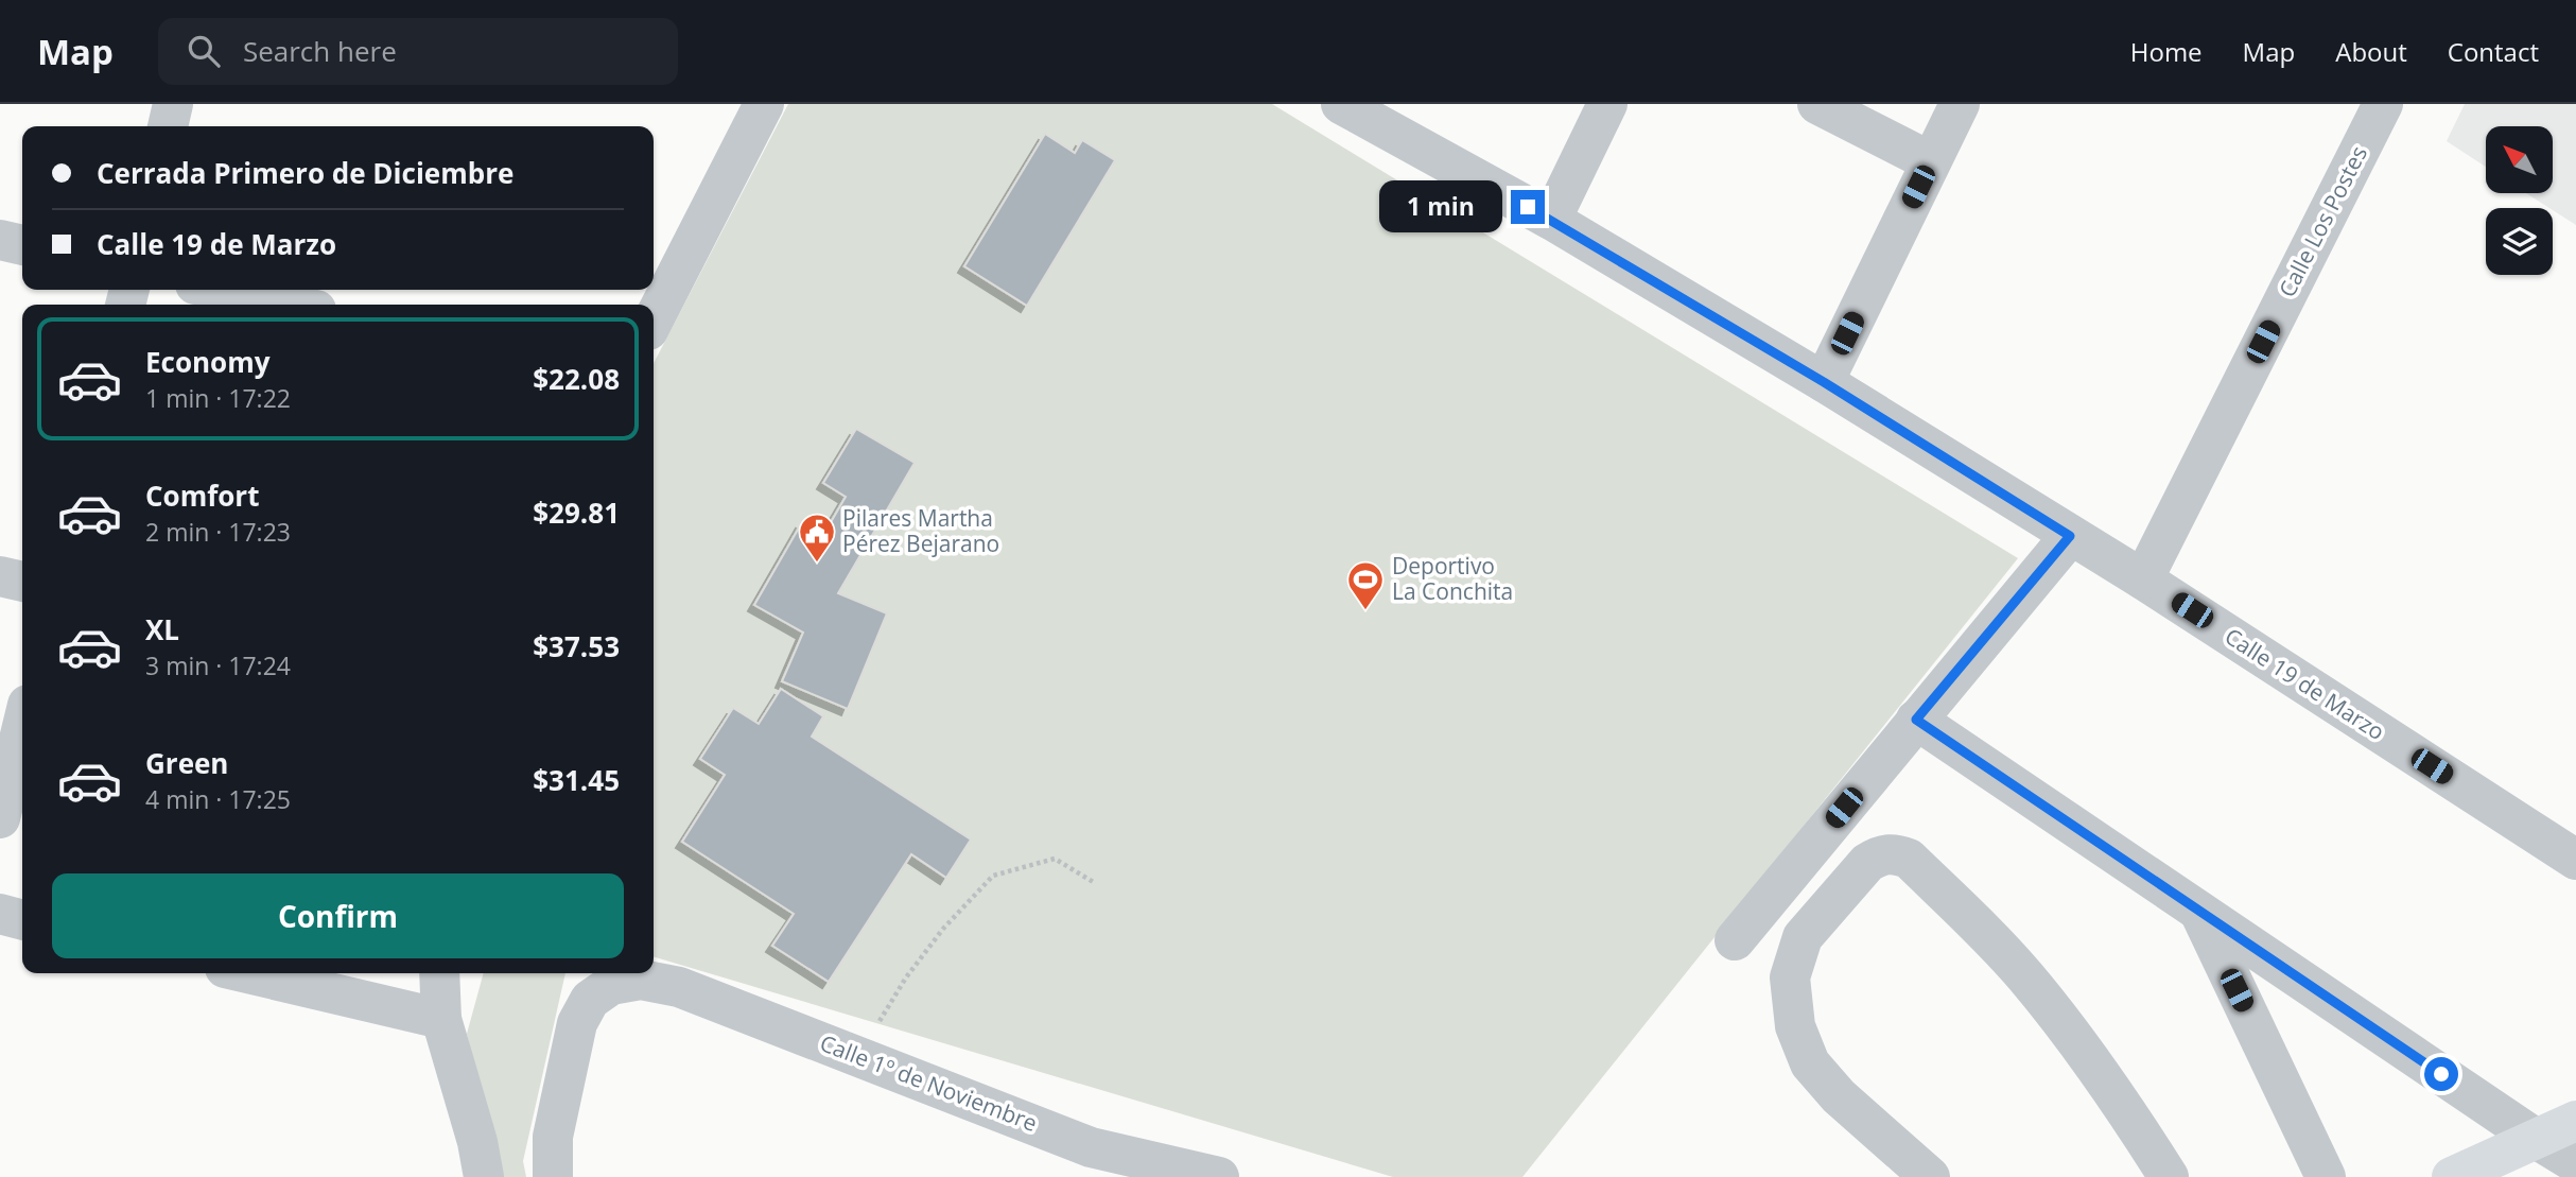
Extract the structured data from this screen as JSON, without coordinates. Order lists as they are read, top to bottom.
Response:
{
  "streets": {
    "street": ["Calle Los Postes", "Calle 19 de Marzo", "Calle 1º de Noviembre"]
  },
  "crossings": [
    ["Calle Los Postes", "Calle 19 de Marzo"]
  ],
  "places": {
    "public building": ["Pilares Martha Pérez Bejarano"],
    "sports": ["Deportivo La Conchita"]
  },
  "north": "top left",
  "page": {
    "header": "Map",
    "search": "Search here",
    "nav": [
      "Home",
      "Map",
      "About",
      "Contact"
    ],
    "banner": ["Cerrada Primero de Diciembre", "Calle 19 de Marzo"],
    "bubble": "1 min",
    "list": [
      {
        "name": "Economy",
        "note": "1 min · 17:22",
        "value": "$22.08"
      },
      {
        "name": "Comfort",
        "note": "2 min · 17:23",
        "value": "$29.81"
      },
      {
        "name": "XL",
        "note": "3 min · 17:24",
        "value": "$37.53"
      },
      {
        "name": "Green",
        "note": "4 min · 17:25",
        "value": "$31.45"
      }
    ],
    "buttons": "Confirm"
  }
}
